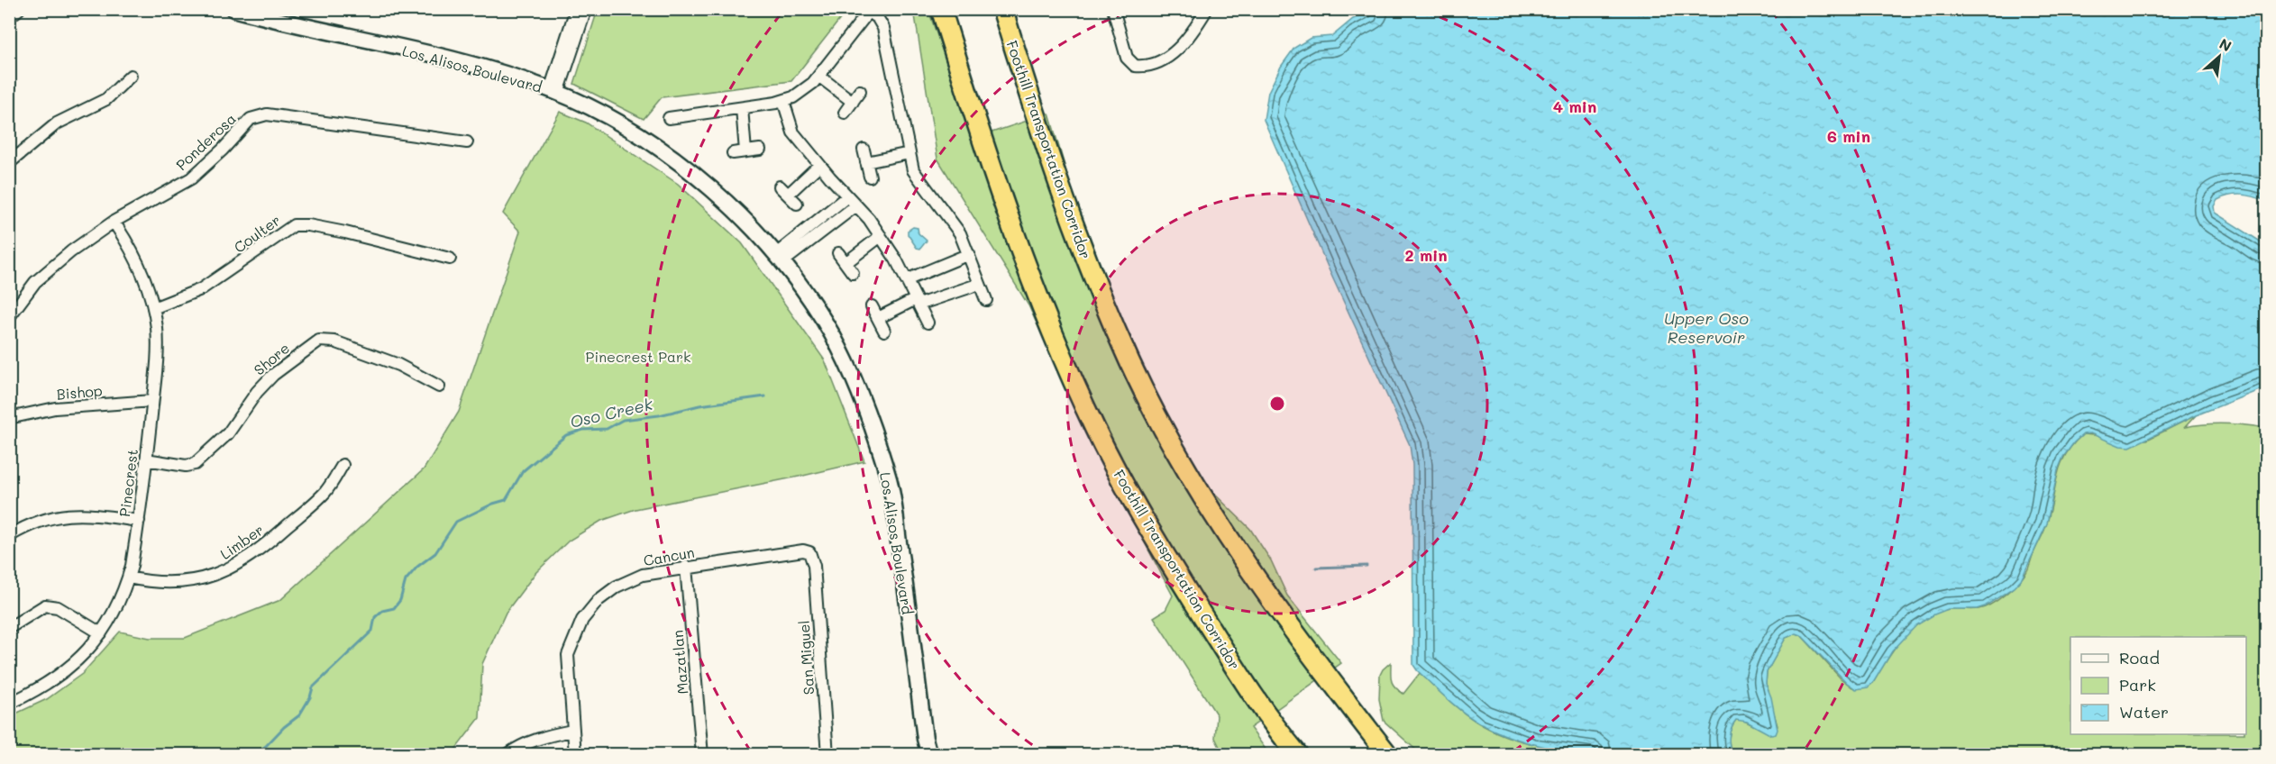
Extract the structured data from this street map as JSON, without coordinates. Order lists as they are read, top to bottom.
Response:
{
  "streets": {
    "highway": ["Foothill Transportation Corridor"],
    "main road": ["Los Alisos Boulevard"],
    "street": [
      "Ponderosa",
      "Coulter",
      "Shore",
      "Bishop",
      "Pinecrest",
      "Limber",
      "Cancun",
      "San Miguel",
      "Mazatlan"
    ]
  },
  "crossings": [
    ["Ponderosa", "Pinecrest"],
    ["Coulter", "Pinecrest"],
    ["Shore", "Pinecrest"],
    ["Bishop", "Pinecrest"],
    ["Pinecrest", "Limber"],
    ["Cancun", "San Miguel"],
    ["Cancun", "Mazatlan"]
  ],
  "water": ["Upper Oso Reservoir", "Oso Creek"],
  "parks": ["Pinecrest Park"],
  "legend": ["Road", "Park", "Water"],
  "north": "top right",
  "rings": ["4 min", "6 min", "2 min"]
}
